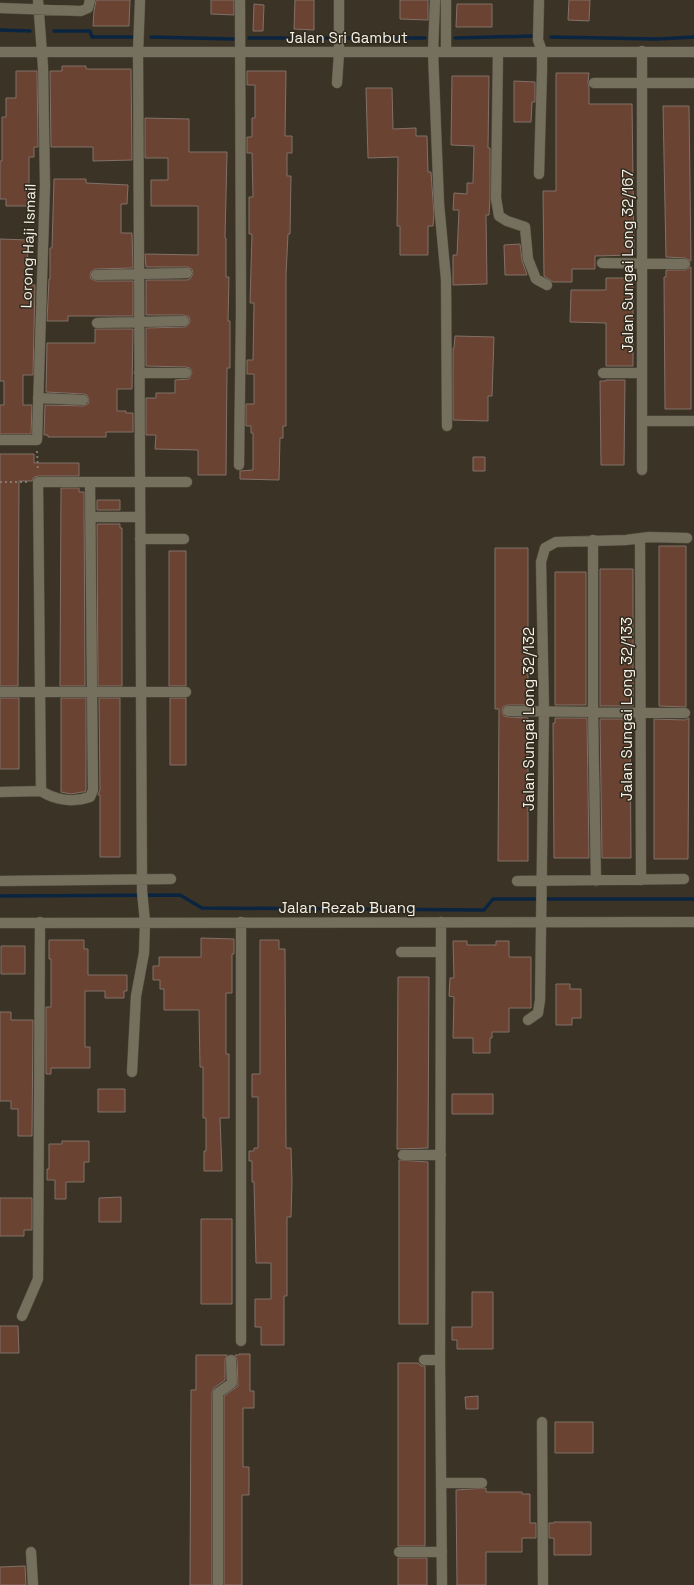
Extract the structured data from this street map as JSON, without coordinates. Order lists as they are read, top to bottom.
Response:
{
  "streets": {
    "street": [
      "Jalan Sri Gambut",
      "Lorong Haji Ismail",
      "Jalan Sungai Long 32/167",
      "Jalan Sungai Long 32/133",
      "Jalan Sungai Long 32/132",
      "Jalan Rezab Buang"
    ]
  },
  "crossings": [
    ["Jalan Sri Gambut", "Lorong Haji Ismail"],
    ["Jalan Sri Gambut", "Jalan Sungai Long 32/167"],
    ["Jalan Sungai Long 32/132", "Jalan Rezab Buang"]
  ]
}
